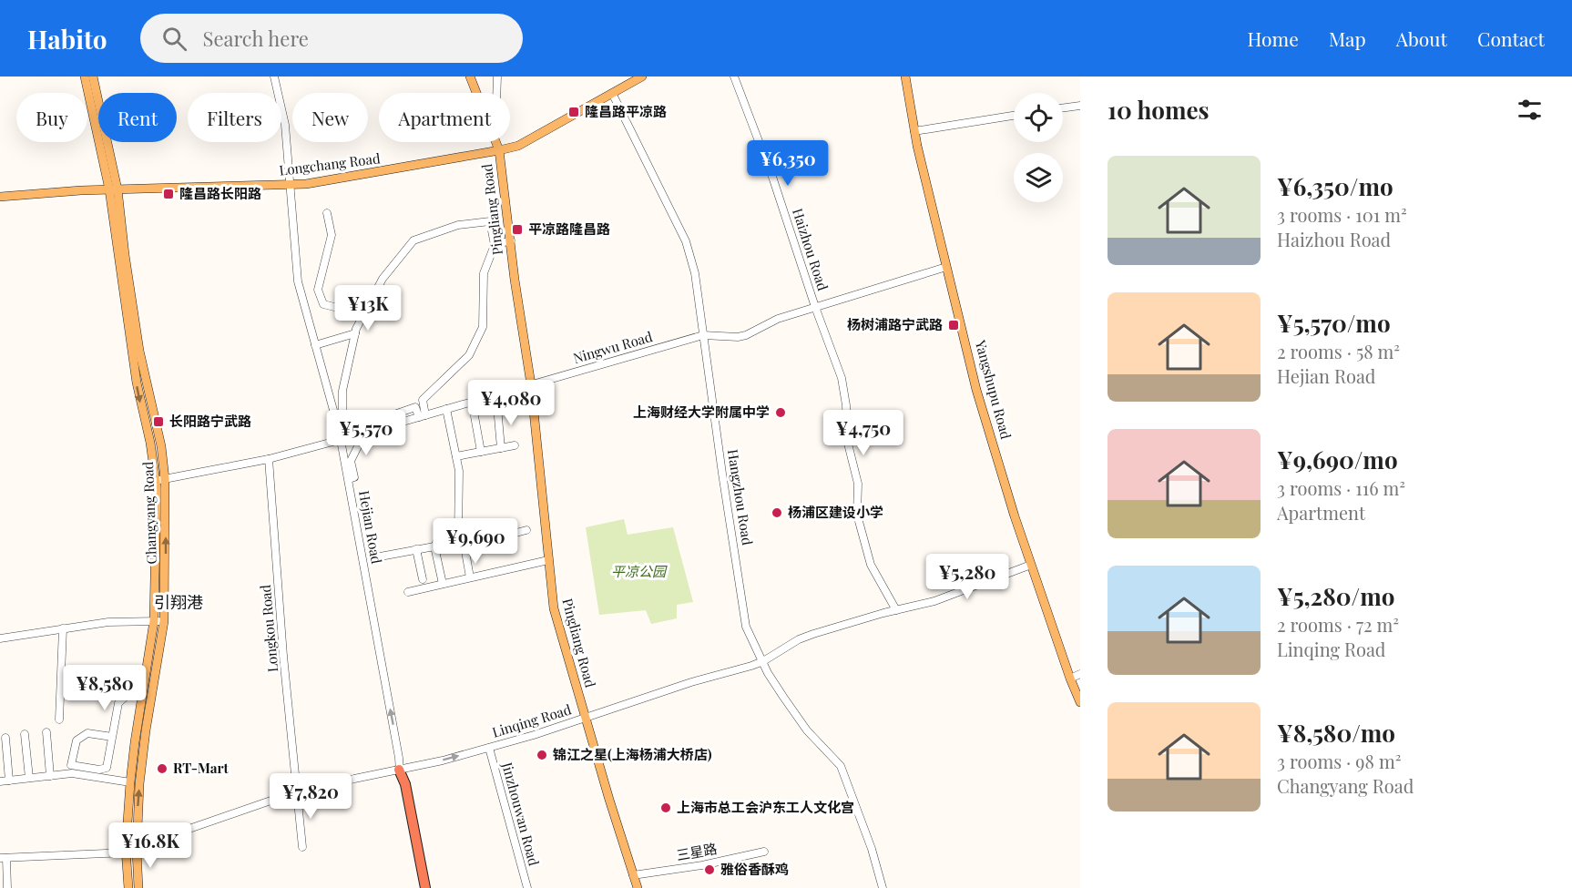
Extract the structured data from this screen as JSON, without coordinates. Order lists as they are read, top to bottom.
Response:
{
  "streets": {
    "main road": [
      "Longchang Road",
      "Pingliang Road",
      "Yangshupu Road",
      "Changyang Road"
    ],
    "street": [
      "Haizhou Road",
      "Ningwu Road",
      "Hangzhou Road",
      "Hejian Road",
      "Longkou Road",
      "Linqing Road",
      "Jinzhouwan Road",
      "三星路"
    ]
  },
  "crossings": [
    ["Longchang Road", "Pingliang Road"],
    ["Longchang Road", "Hangzhou Road"],
    ["Longchang Road", "Changyang Road"],
    ["Longchang Road", "Hejian Road"],
    ["Pingliang Road", "Ningwu Road"],
    ["Pingliang Road", "Linqing Road"],
    ["Pingliang Road", "三星路"],
    ["Haizhou Road", "Ningwu Road"],
    ["Haizhou Road", "Linqing Road"],
    ["Ningwu Road", "Yangshupu Road"],
    ["Ningwu Road", "Hangzhou Road"],
    ["Ningwu Road", "Changyang Road"],
    ["Ningwu Road", "Hejian Road"],
    ["Ningwu Road", "Longkou Road"],
    ["Yangshupu Road", "Linqing Road"],
    ["Hangzhou Road", "Linqing Road"],
    ["Changyang Road", "Linqing Road"],
    ["Hejian Road", "Linqing Road"],
    ["Longkou Road", "Linqing Road"],
    ["Linqing Road", "Jinzhouwan Road"]
  ],
  "one_way": ["Hejian Road"],
  "districts": ["引翔港"],
  "parks": ["平凉公园"],
  "places": {
    "transit": [
      "隆昌路平凉路",
      "隆昌路长阳路",
      "平凉路隆昌路",
      "杨树浦路宁武路",
      "长阳路宁武路"
    ],
    "other": [
      "上海财经大学附属中学",
      "杨浦区建设小学",
      "锦江之星(上海杨浦大桥店)",
      "RT-Mart",
      "上海市总工会沪东工人文化宫",
      "雅俗香酥鸡"
    ]
  },
  "page": {
    "header": "Habito",
    "search": "Search here",
    "nav": [
      "Home",
      "Map",
      "About",
      "Contact"
    ],
    "heading": "10 homes",
    "chip": [
      "Buy",
      "Rent",
      "Filters",
      "New",
      "Apartment"
    ],
    "price": [
      "¥6,350",
      "¥13K",
      "¥4,080",
      "¥5,570",
      "¥4,750",
      "¥9,690",
      "¥5,280",
      "¥8,580",
      "¥7,820",
      "¥16.8K"
    ],
    "list": [
      {
        "name": "¥6,350/mo",
        "note": "3 rooms · 101 m² · Haizhou Road"
      },
      {
        "name": "¥5,570/mo",
        "note": "2 rooms · 58 m² · Hejian Road"
      },
      {
        "name": "¥9,690/mo",
        "note": "3 rooms · 116 m² · Apartment"
      },
      {
        "name": "¥5,280/mo",
        "note": "2 rooms · 72 m² · Linqing Road"
      },
      {
        "name": "¥8,580/mo",
        "note": "3 rooms · 98 m² · Changyang Road"
      }
    ]
  }
}
